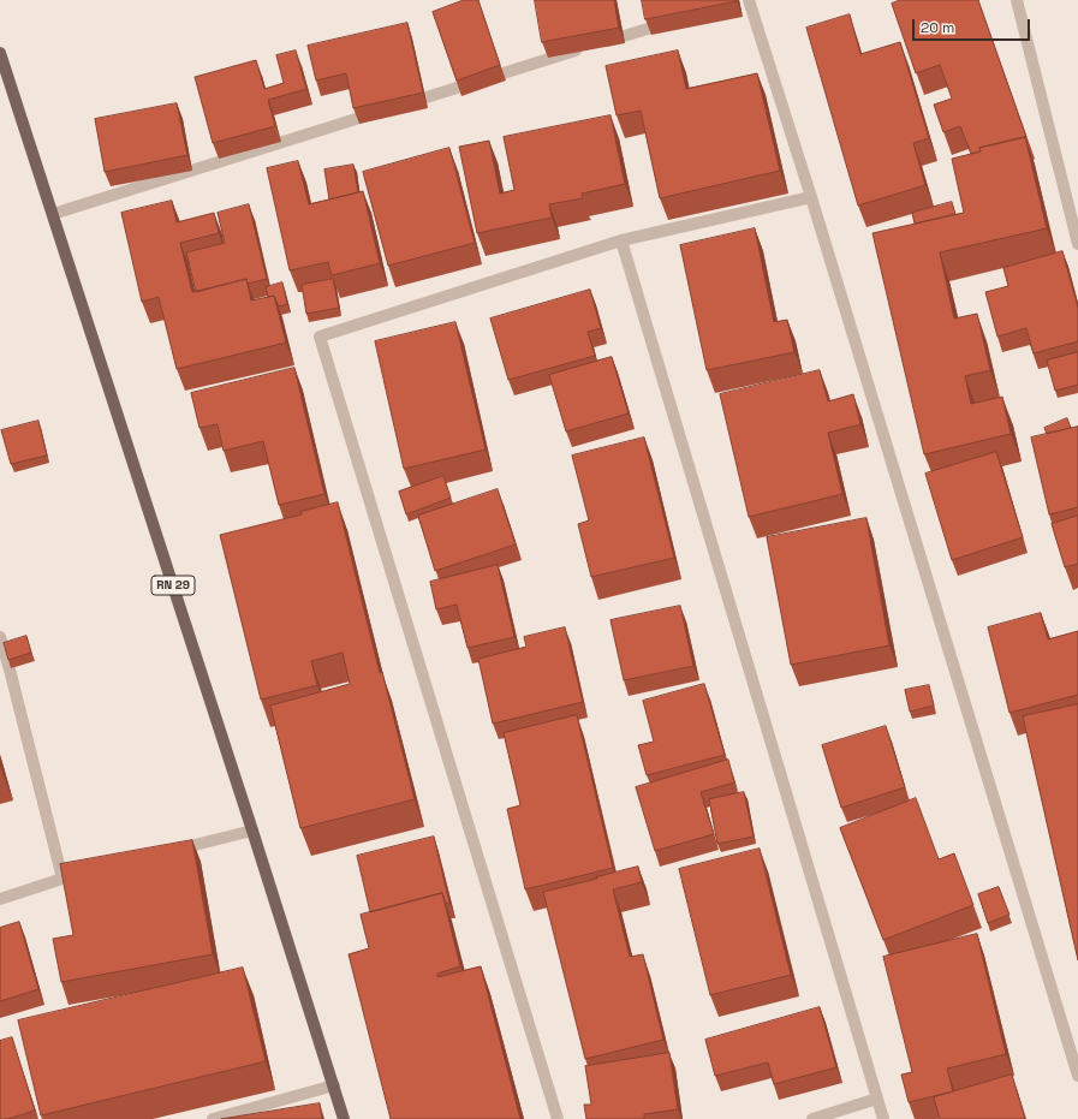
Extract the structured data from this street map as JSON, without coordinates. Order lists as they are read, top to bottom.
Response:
{
  "streets": {
    "main road": ["RN 29"]
  },
  "scale_bar": "20 m"
}
